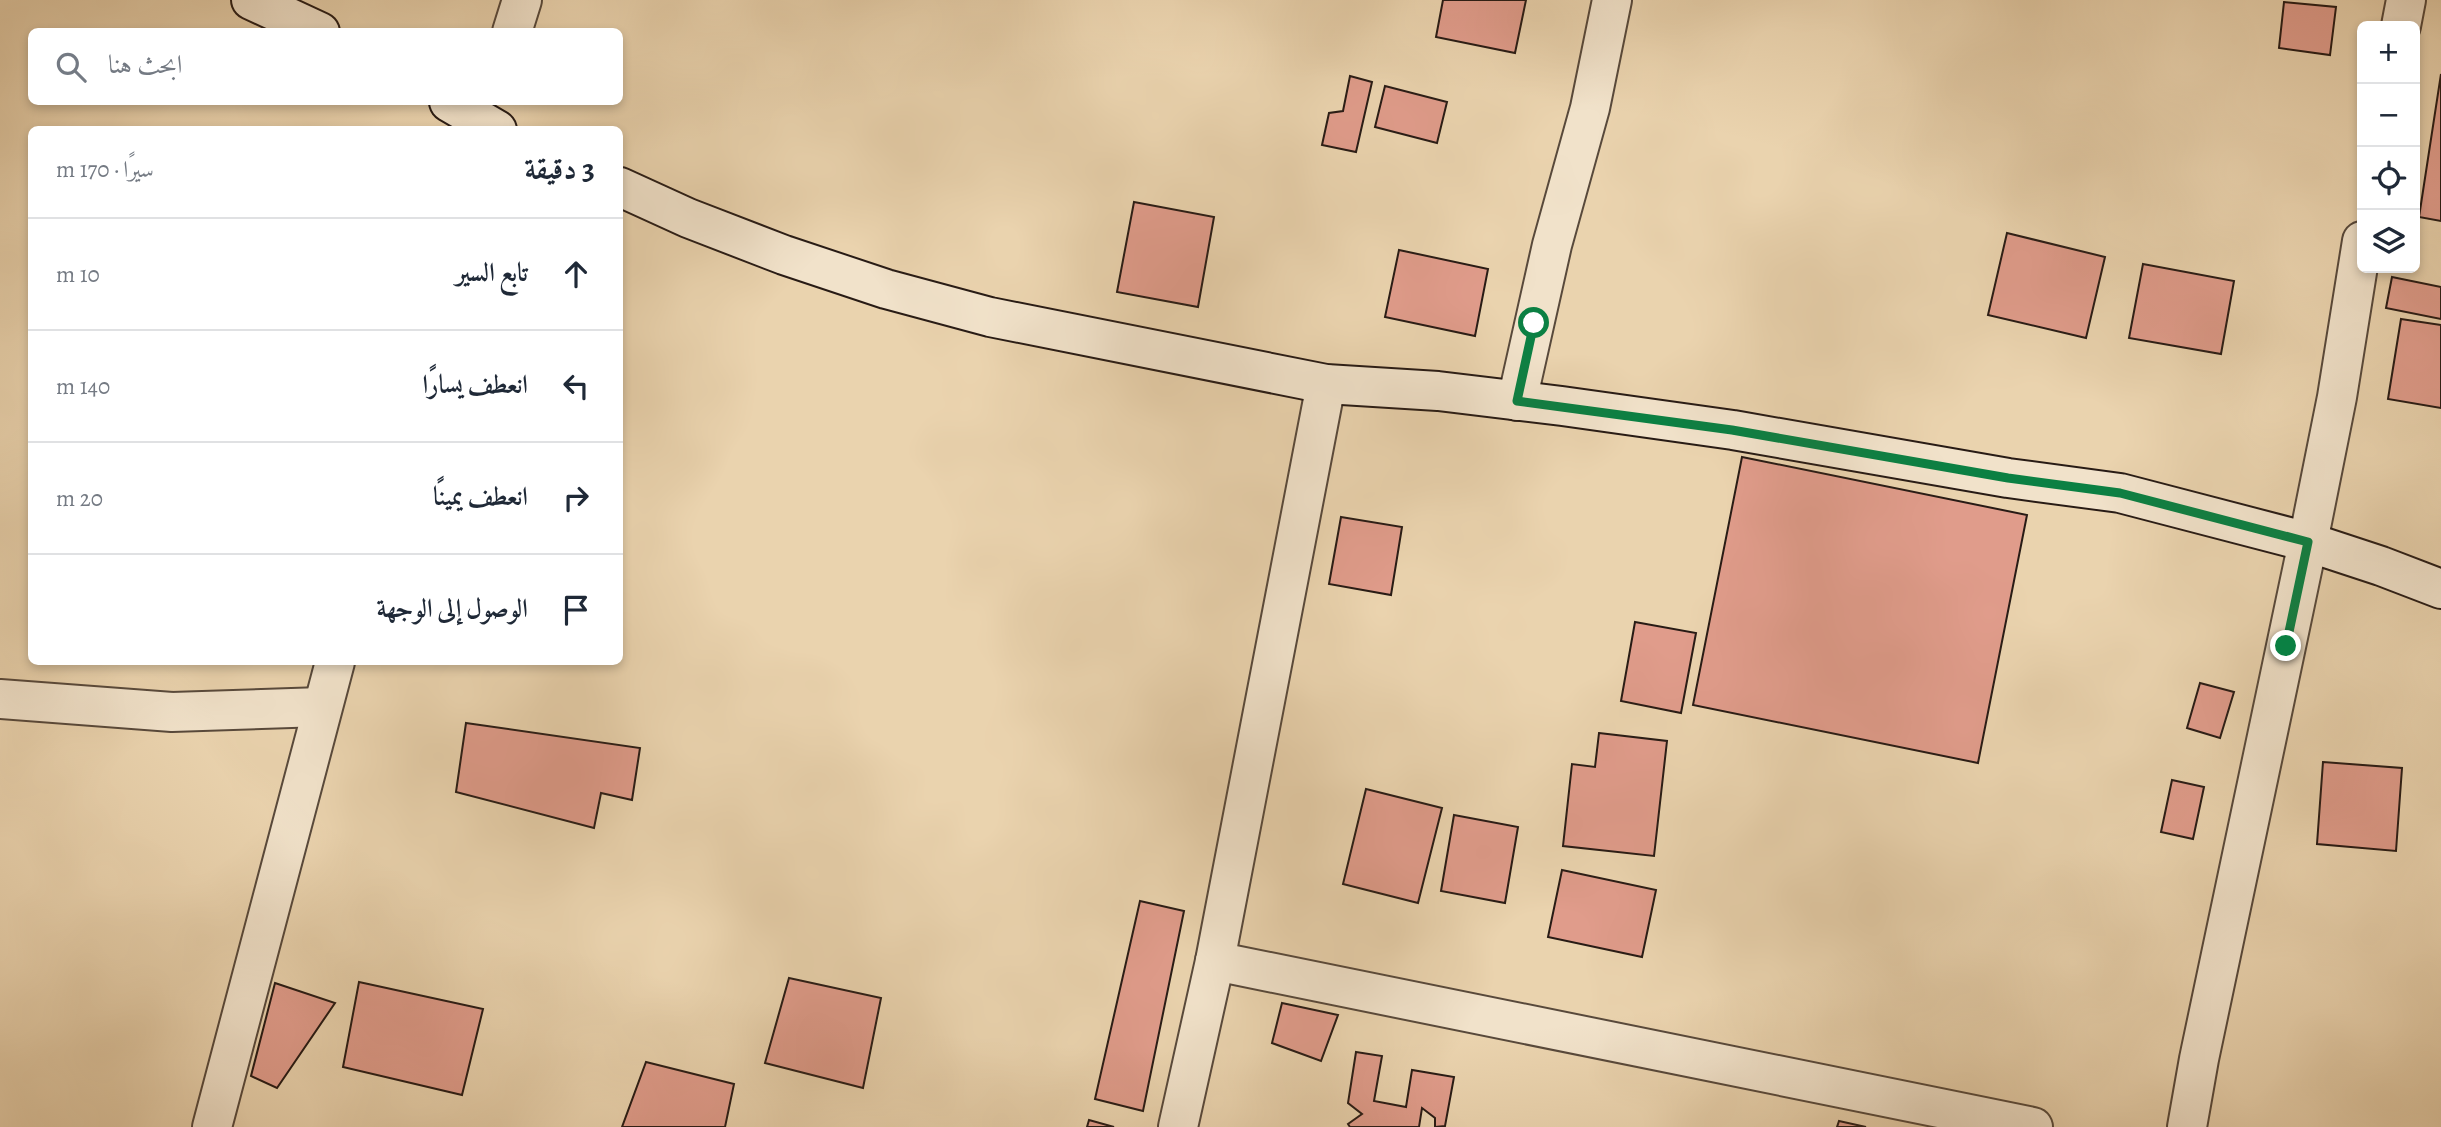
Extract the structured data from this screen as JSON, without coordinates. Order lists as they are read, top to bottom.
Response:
{
  "page": {
    "map_buttons": ["+", "−"],
    "search": "ابحث هنا",
    "heading": ["3 دقيقة", "سيرًا · 170 m"],
    "list": [
      ["تابع السير", "10 m"],
      ["انعطف يسارًا", "140 m"],
      ["انعطف يمينًا", "20 m"],
      "الوصول إلى الوجهة"
    ]
  }
}
